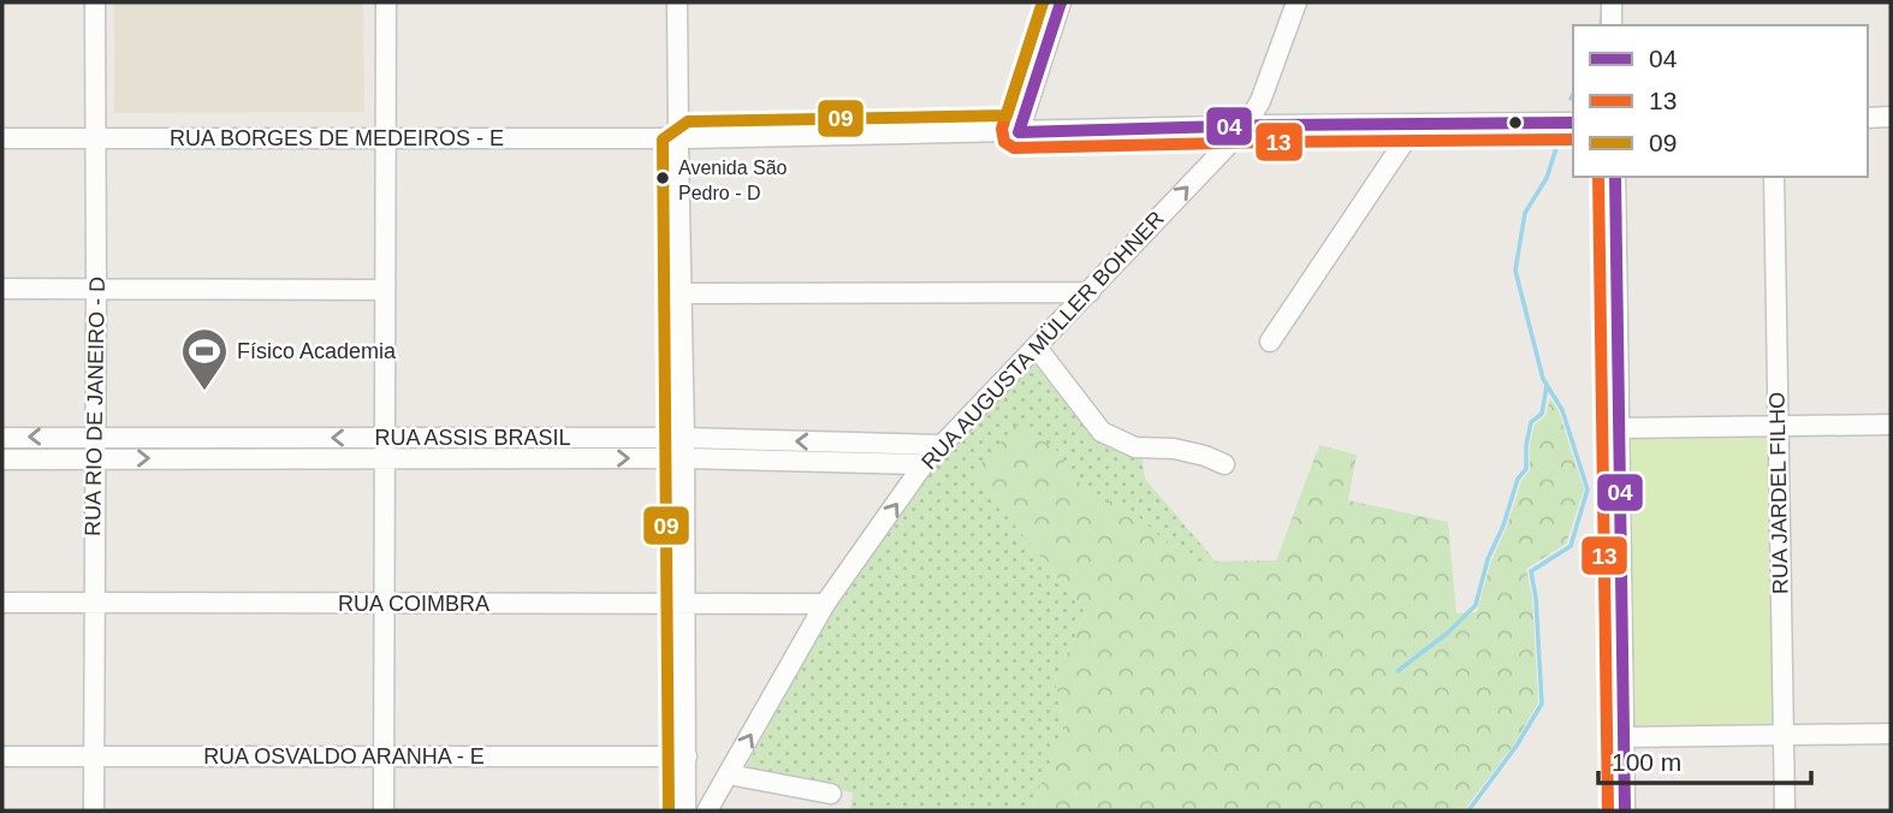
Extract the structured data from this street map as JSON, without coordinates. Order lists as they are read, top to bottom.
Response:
{
  "streets": {
    "street": [
      "RUA BORGES DE MEDEIROS - E",
      "RUA AUGUSTA MÜLLER BOHNER",
      "RUA RIO DE JANEIRO - D",
      "RUA ASSIS BRASIL",
      "RUA JARDEL FILHO",
      "RUA COIMBRA",
      "RUA OSVALDO ARANHA - E"
    ]
  },
  "crossings": [
    ["RUA BORGES DE MEDEIROS - E", "RUA AUGUSTA MÜLLER BOHNER"],
    ["RUA BORGES DE MEDEIROS - E", "RUA RIO DE JANEIRO - D"],
    ["RUA AUGUSTA MÜLLER BOHNER", "RUA ASSIS BRASIL"],
    ["RUA AUGUSTA MÜLLER BOHNER", "RUA COIMBRA"],
    ["RUA RIO DE JANEIRO - D", "RUA ASSIS BRASIL"],
    ["RUA RIO DE JANEIRO - D", "RUA COIMBRA"],
    ["RUA RIO DE JANEIRO - D", "RUA OSVALDO ARANHA - E"]
  ],
  "one_way": ["RUA AUGUSTA MÜLLER BOHNER"],
  "places": {
    "other": ["Avenida São Pedro - D"],
    "sports": ["Físico Academia"]
  },
  "lines": ["transit line 04", "transit line 13", "transit line 09"],
  "legend": ["04", "13", "09"],
  "scale_bar": "100 m"
}
